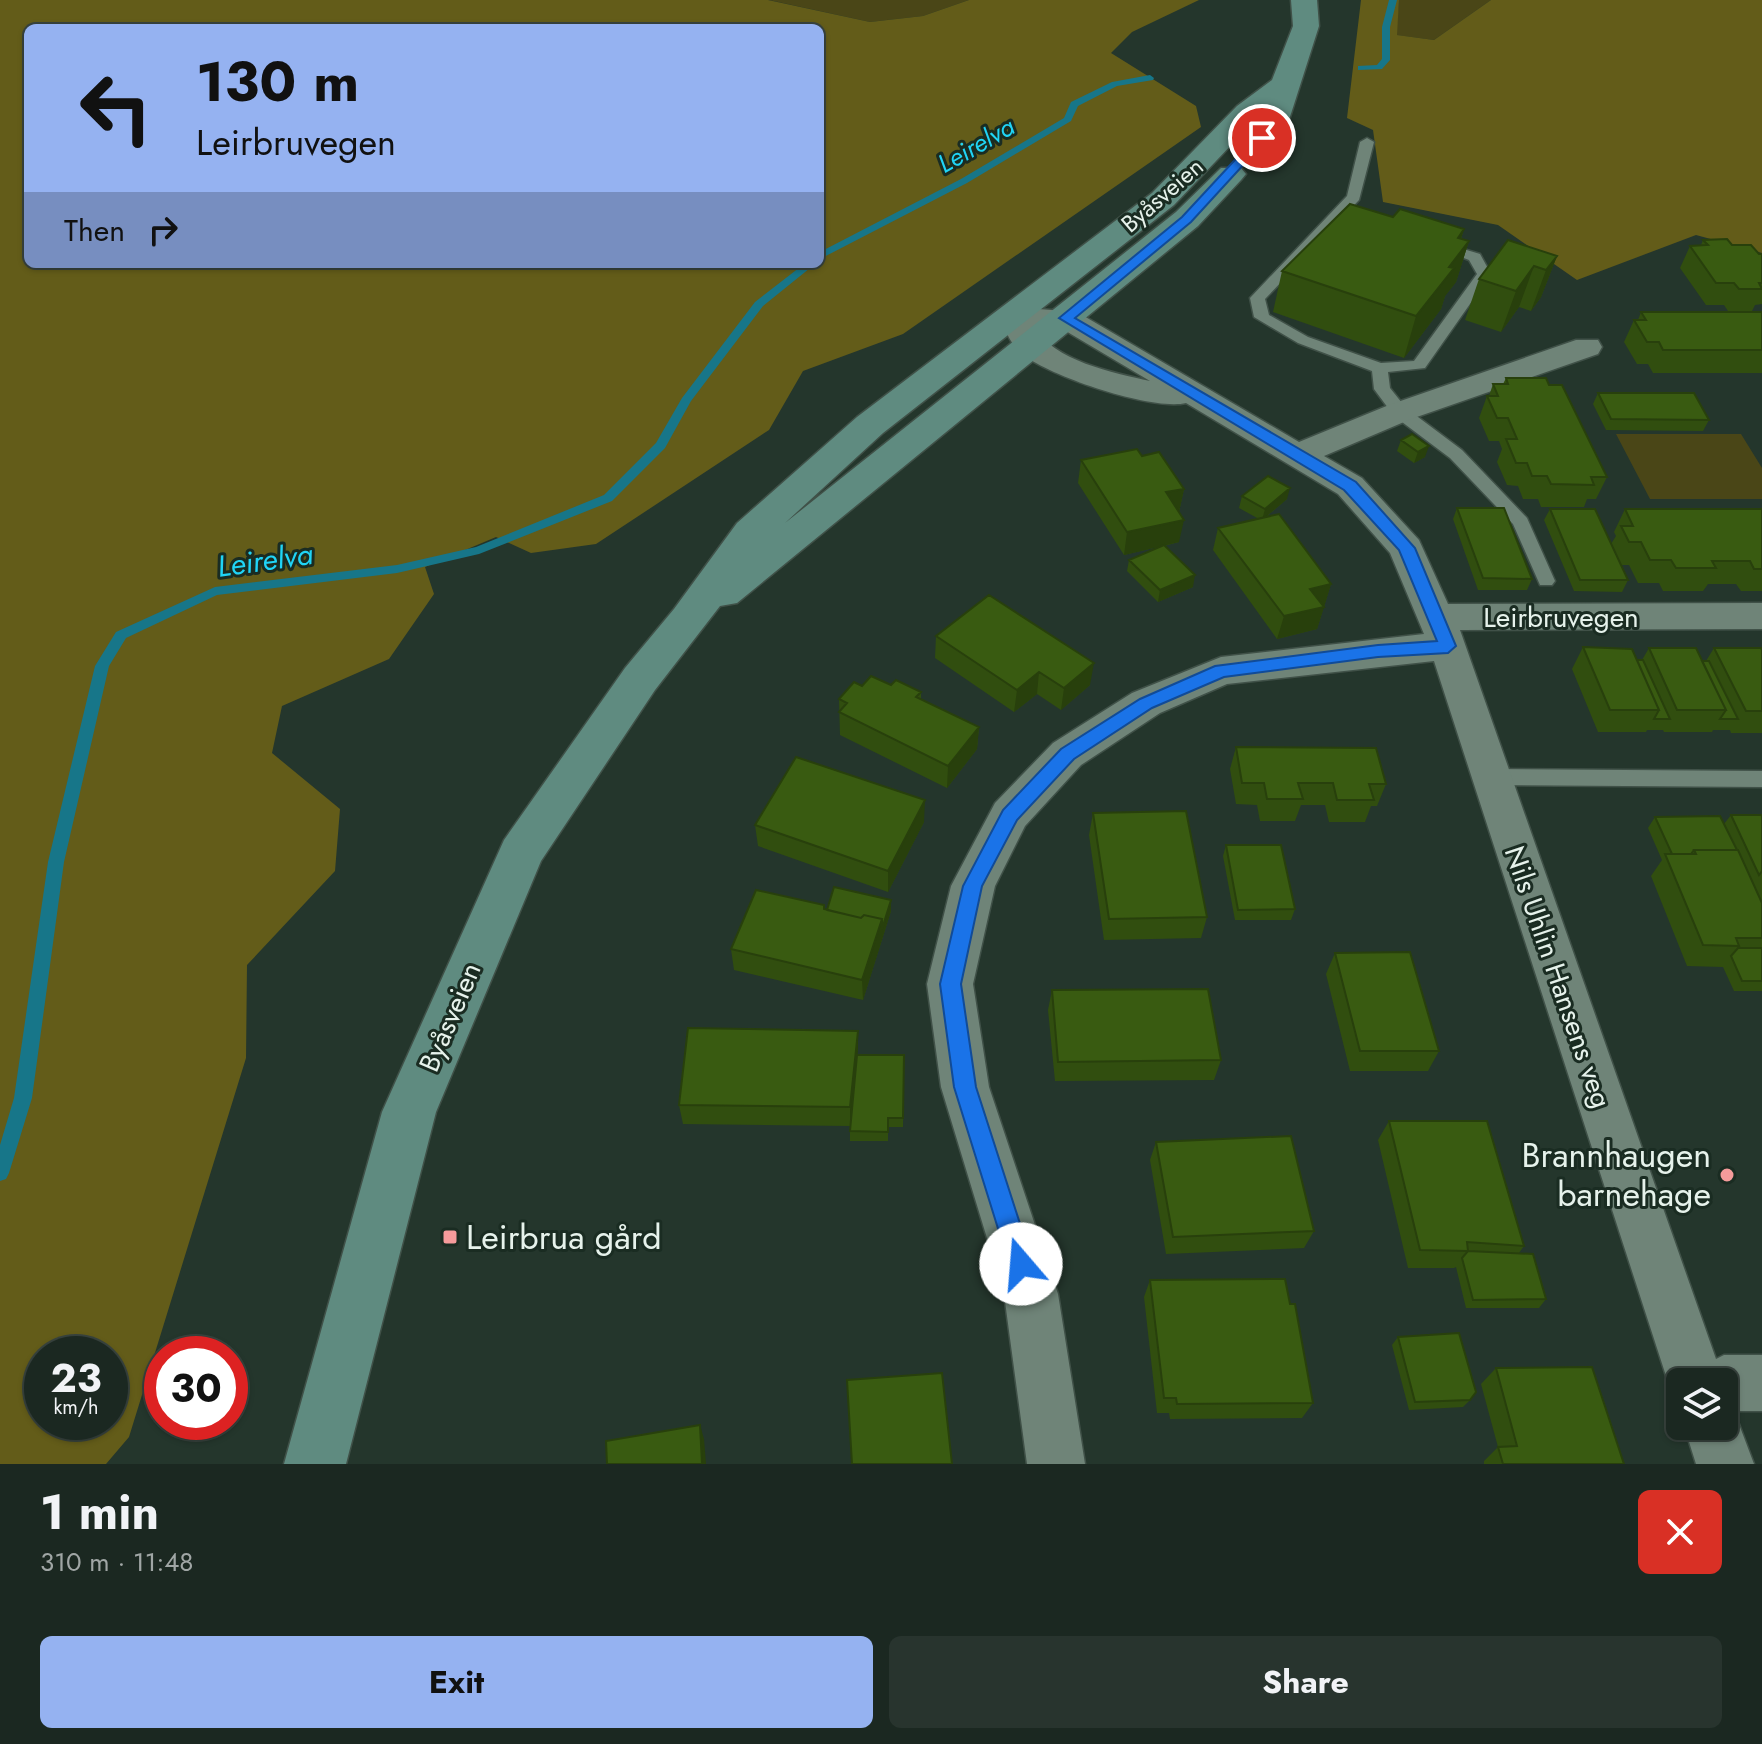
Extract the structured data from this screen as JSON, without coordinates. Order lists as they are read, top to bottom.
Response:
{
  "streets": {
    "main road": ["Byåsveien"],
    "street": ["Leirbruvegen", "Nils Uhlin Hansens veg"]
  },
  "crossings": [
    ["Leirbruvegen", "Nils Uhlin Hansens veg"]
  ],
  "water": ["Leirelva"],
  "places": {
    "other": ["Brannhaugen barnehage"],
    "transit": ["Leirbrua gård"]
  },
  "page": {
    "turn": ["130 m", "Leirbruvegen"],
    "then": "Then",
    "speed": "23 km/h",
    "limit": "30",
    "heading": ["1 min", "310 m · 11:48"],
    "buttons": ["Exit", "Share"]
  }
}
